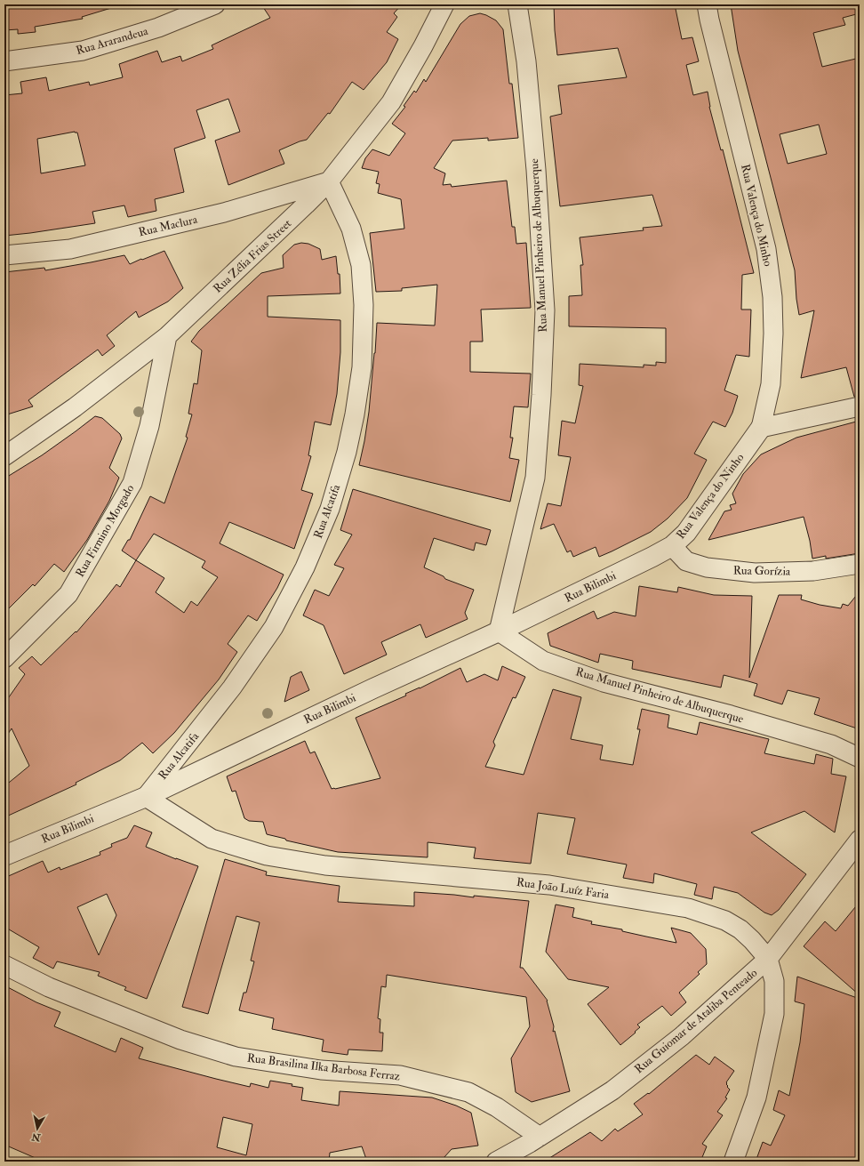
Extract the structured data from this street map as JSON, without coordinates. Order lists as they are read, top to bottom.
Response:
{
  "streets": {
    "street": [
      "Rua Ararandeua",
      "Rua Valença do Minho",
      "Rua Maclura",
      "Rua Manuel Pinheiro de Albuquerque",
      "Rua Zélia Frias Street",
      "Rua Valença do Ninho",
      "Rua Alcatifa",
      "Rua Firmino Morgado",
      "Rua Gorízia",
      "Rua Bilimbi",
      "Rua João Luíz Faria",
      "Rua Guiomar de Ataliba Penteado",
      "Rua Brasilina Ilka Barbosa Ferraz"
    ]
  },
  "crossings": [
    ["Rua Valença do Minho", "Rua Valença do Ninho"],
    ["Rua Maclura", "Rua Zélia Frias Street"],
    ["Rua Maclura", "Rua Alcatifa"],
    ["Rua Manuel Pinheiro de Albuquerque", "Rua Bilimbi"],
    ["Rua Zélia Frias Street", "Rua Alcatifa"],
    ["Rua Zélia Frias Street", "Rua Firmino Morgado"],
    ["Rua Valença do Ninho", "Rua Gorízia"],
    ["Rua Valença do Ninho", "Rua Bilimbi"],
    ["Rua Alcatifa", "Rua Bilimbi"],
    ["Rua Alcatifa", "Rua João Luíz Faria"],
    ["Rua Bilimbi", "Rua João Luíz Faria"],
    ["Rua João Luíz Faria", "Rua Guiomar de Ataliba Penteado"],
    ["Rua Guiomar de Ataliba Penteado", "Rua Brasilina Ilka Barbosa Ferraz"]
  ],
  "north": "bottom"
}
